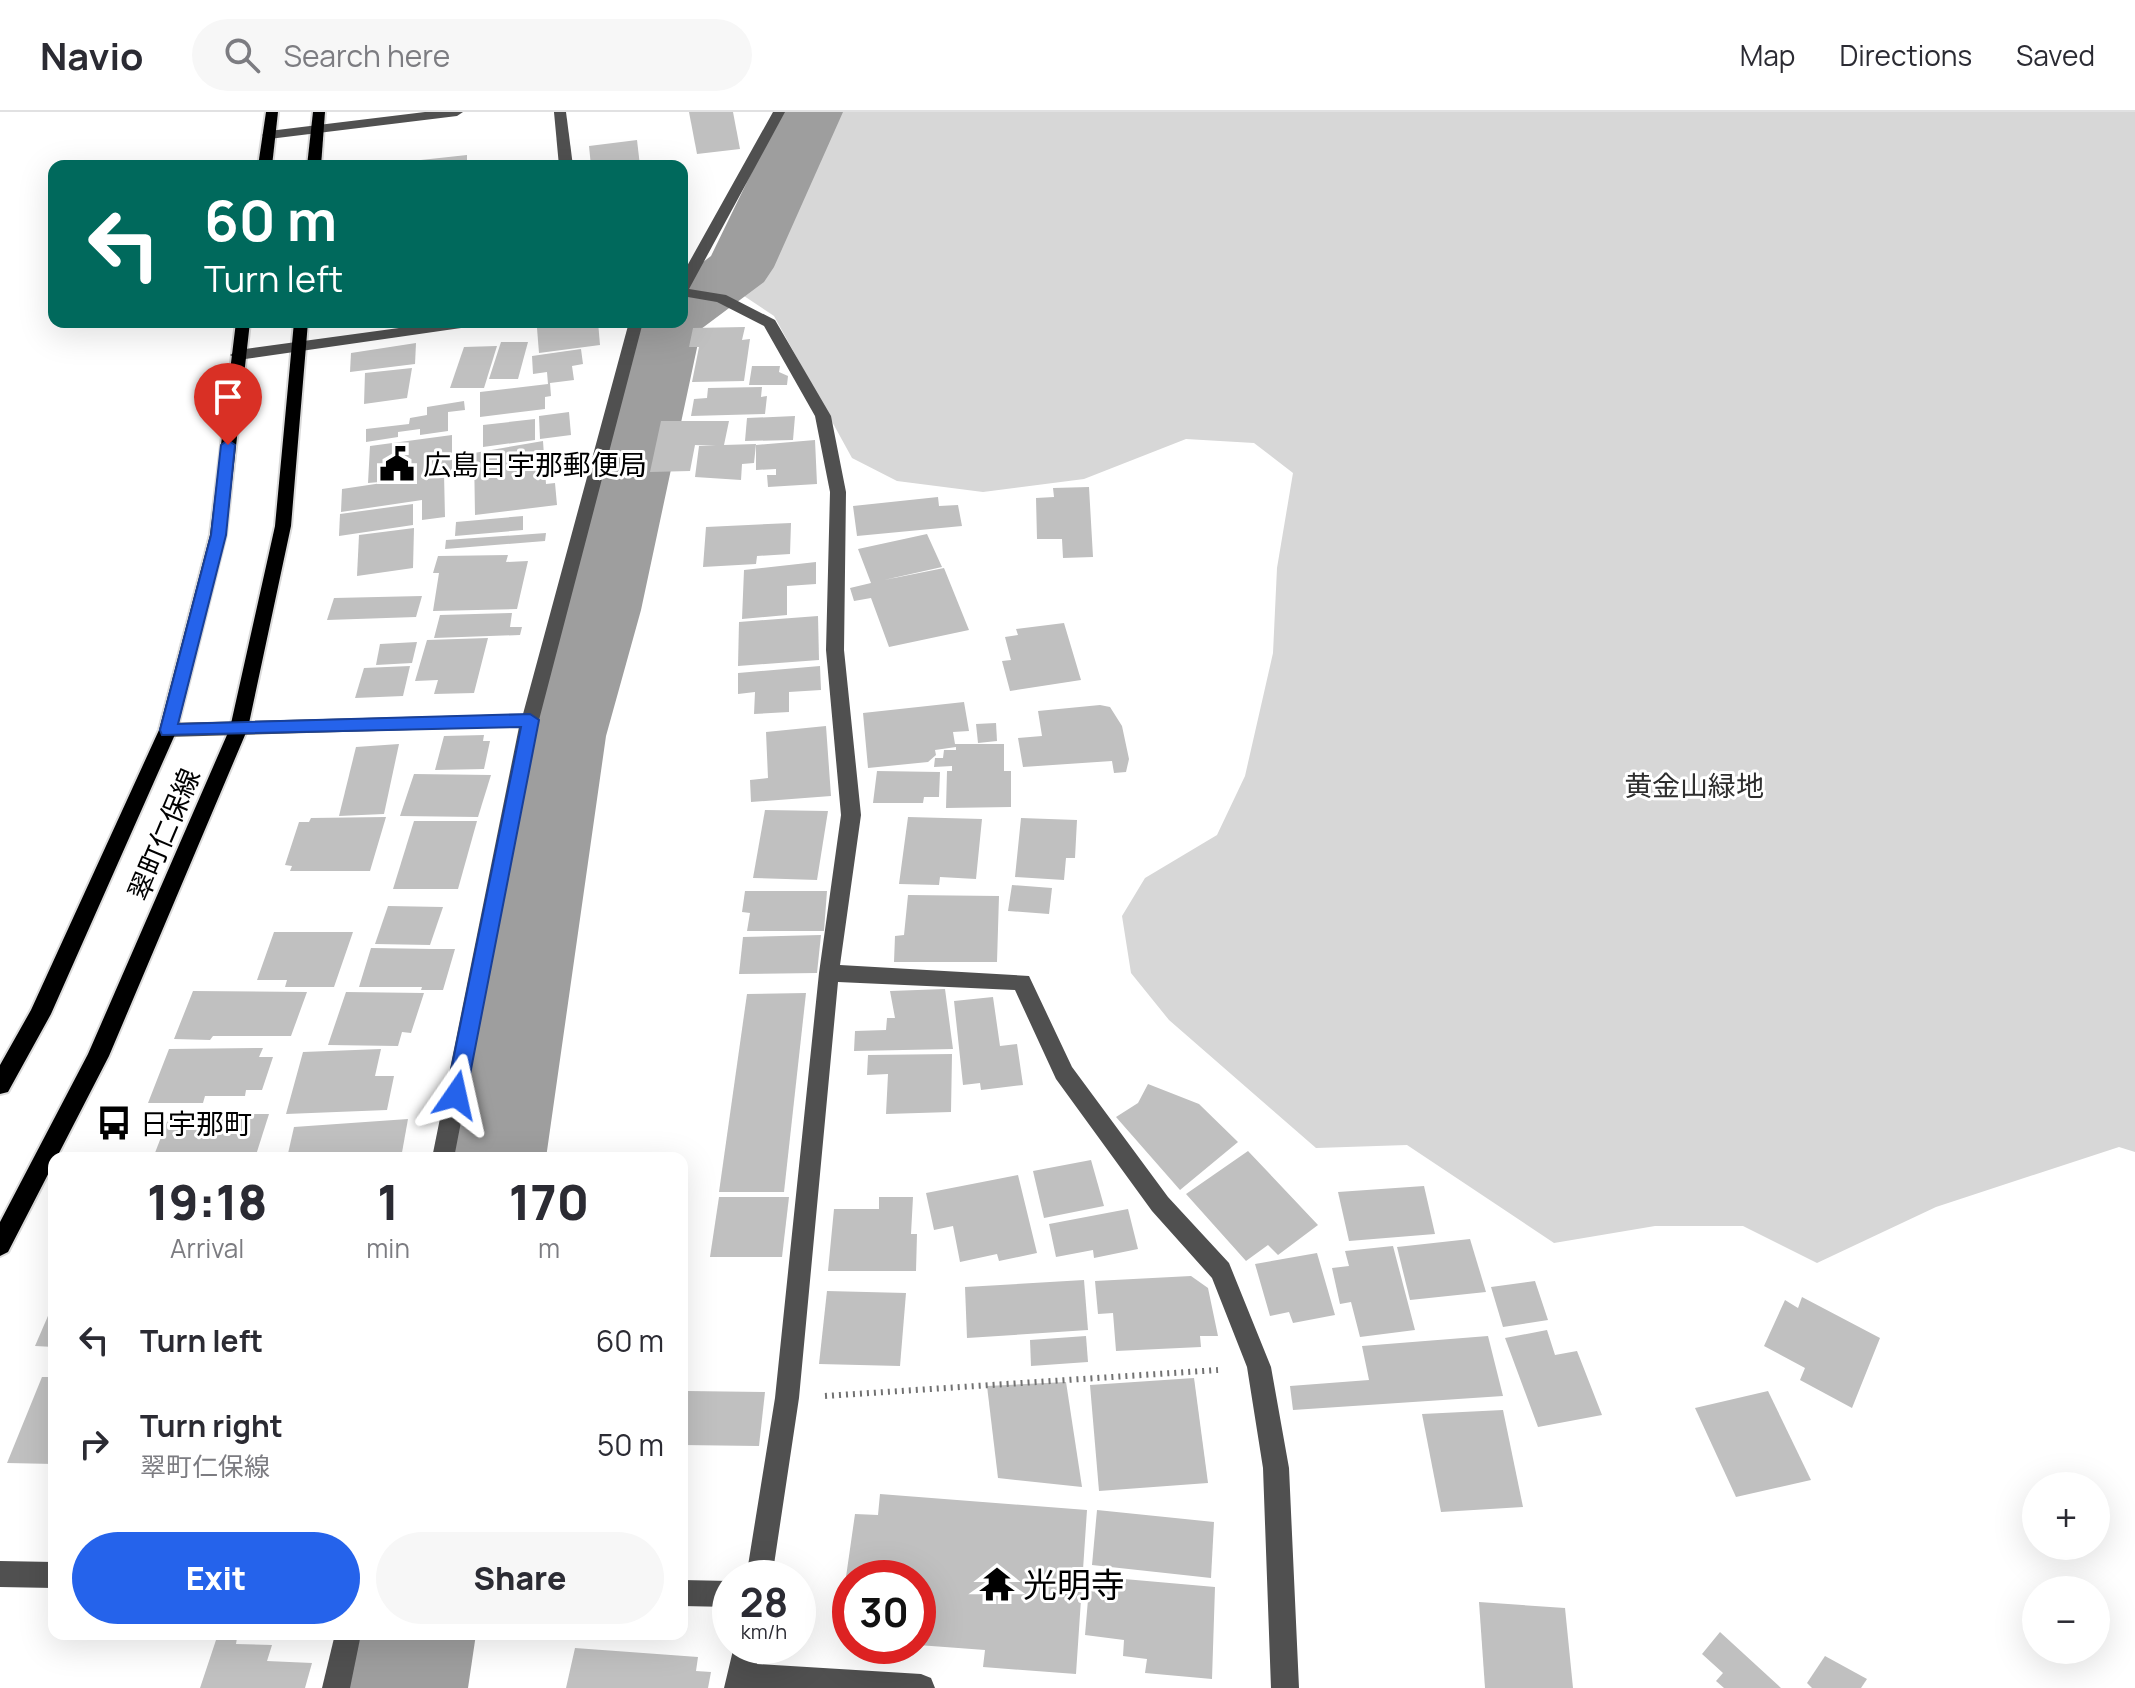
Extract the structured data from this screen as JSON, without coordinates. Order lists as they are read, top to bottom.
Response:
{
  "streets": {
    "main road": ["翠町仁保線"]
  },
  "parks": ["黄金山緑地"],
  "places": {
    "public building": ["広島日宇那郵便局"],
    "bus stop": ["日宇那町"],
    "temple": ["光明寺"]
  },
  "page": {
    "header": "Navio",
    "search": "Search here",
    "nav": ["Map", "Directions", "Saved"],
    "turn": ["60 m", "Turn left"],
    "eta": [
      "19:18",
      "Arrival",
      "1",
      "min",
      "170",
      "m"
    ],
    "list": [
      {
        "name": "Turn left",
        "value": "60 m"
      },
      {
        "name": "Turn right",
        "note": "翠町仁保線",
        "value": "50 m"
      }
    ],
    "map_buttons": ["+", "−"],
    "buttons": ["Exit", "Share"],
    "speed": "28 km/h",
    "limit": "30"
  }
}
